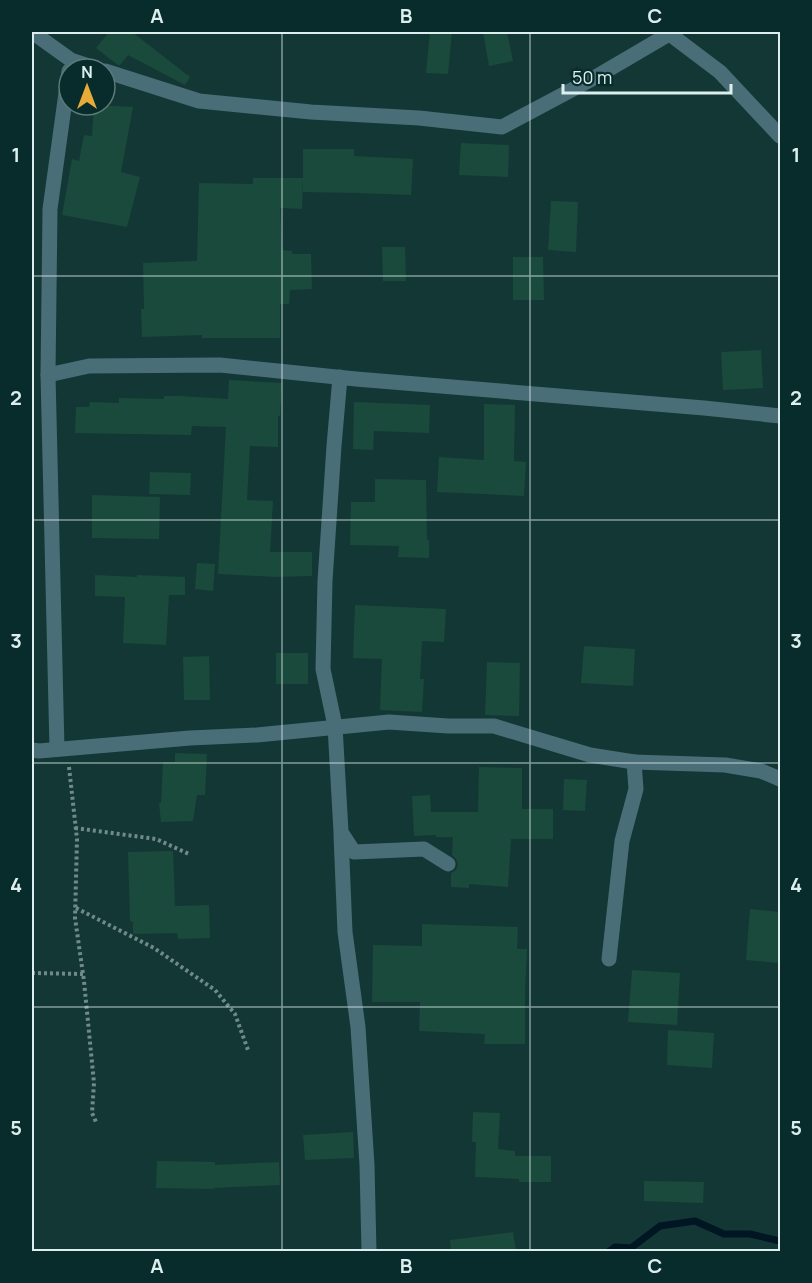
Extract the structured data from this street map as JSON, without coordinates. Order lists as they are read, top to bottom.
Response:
{
  "scale_bar": "50 m",
  "north": "top",
  "grid": {
    "columns": ["A", "B", "C"],
    "rows": [
      "1",
      "2",
      "3",
      "4",
      "5"
    ]
  }
}
